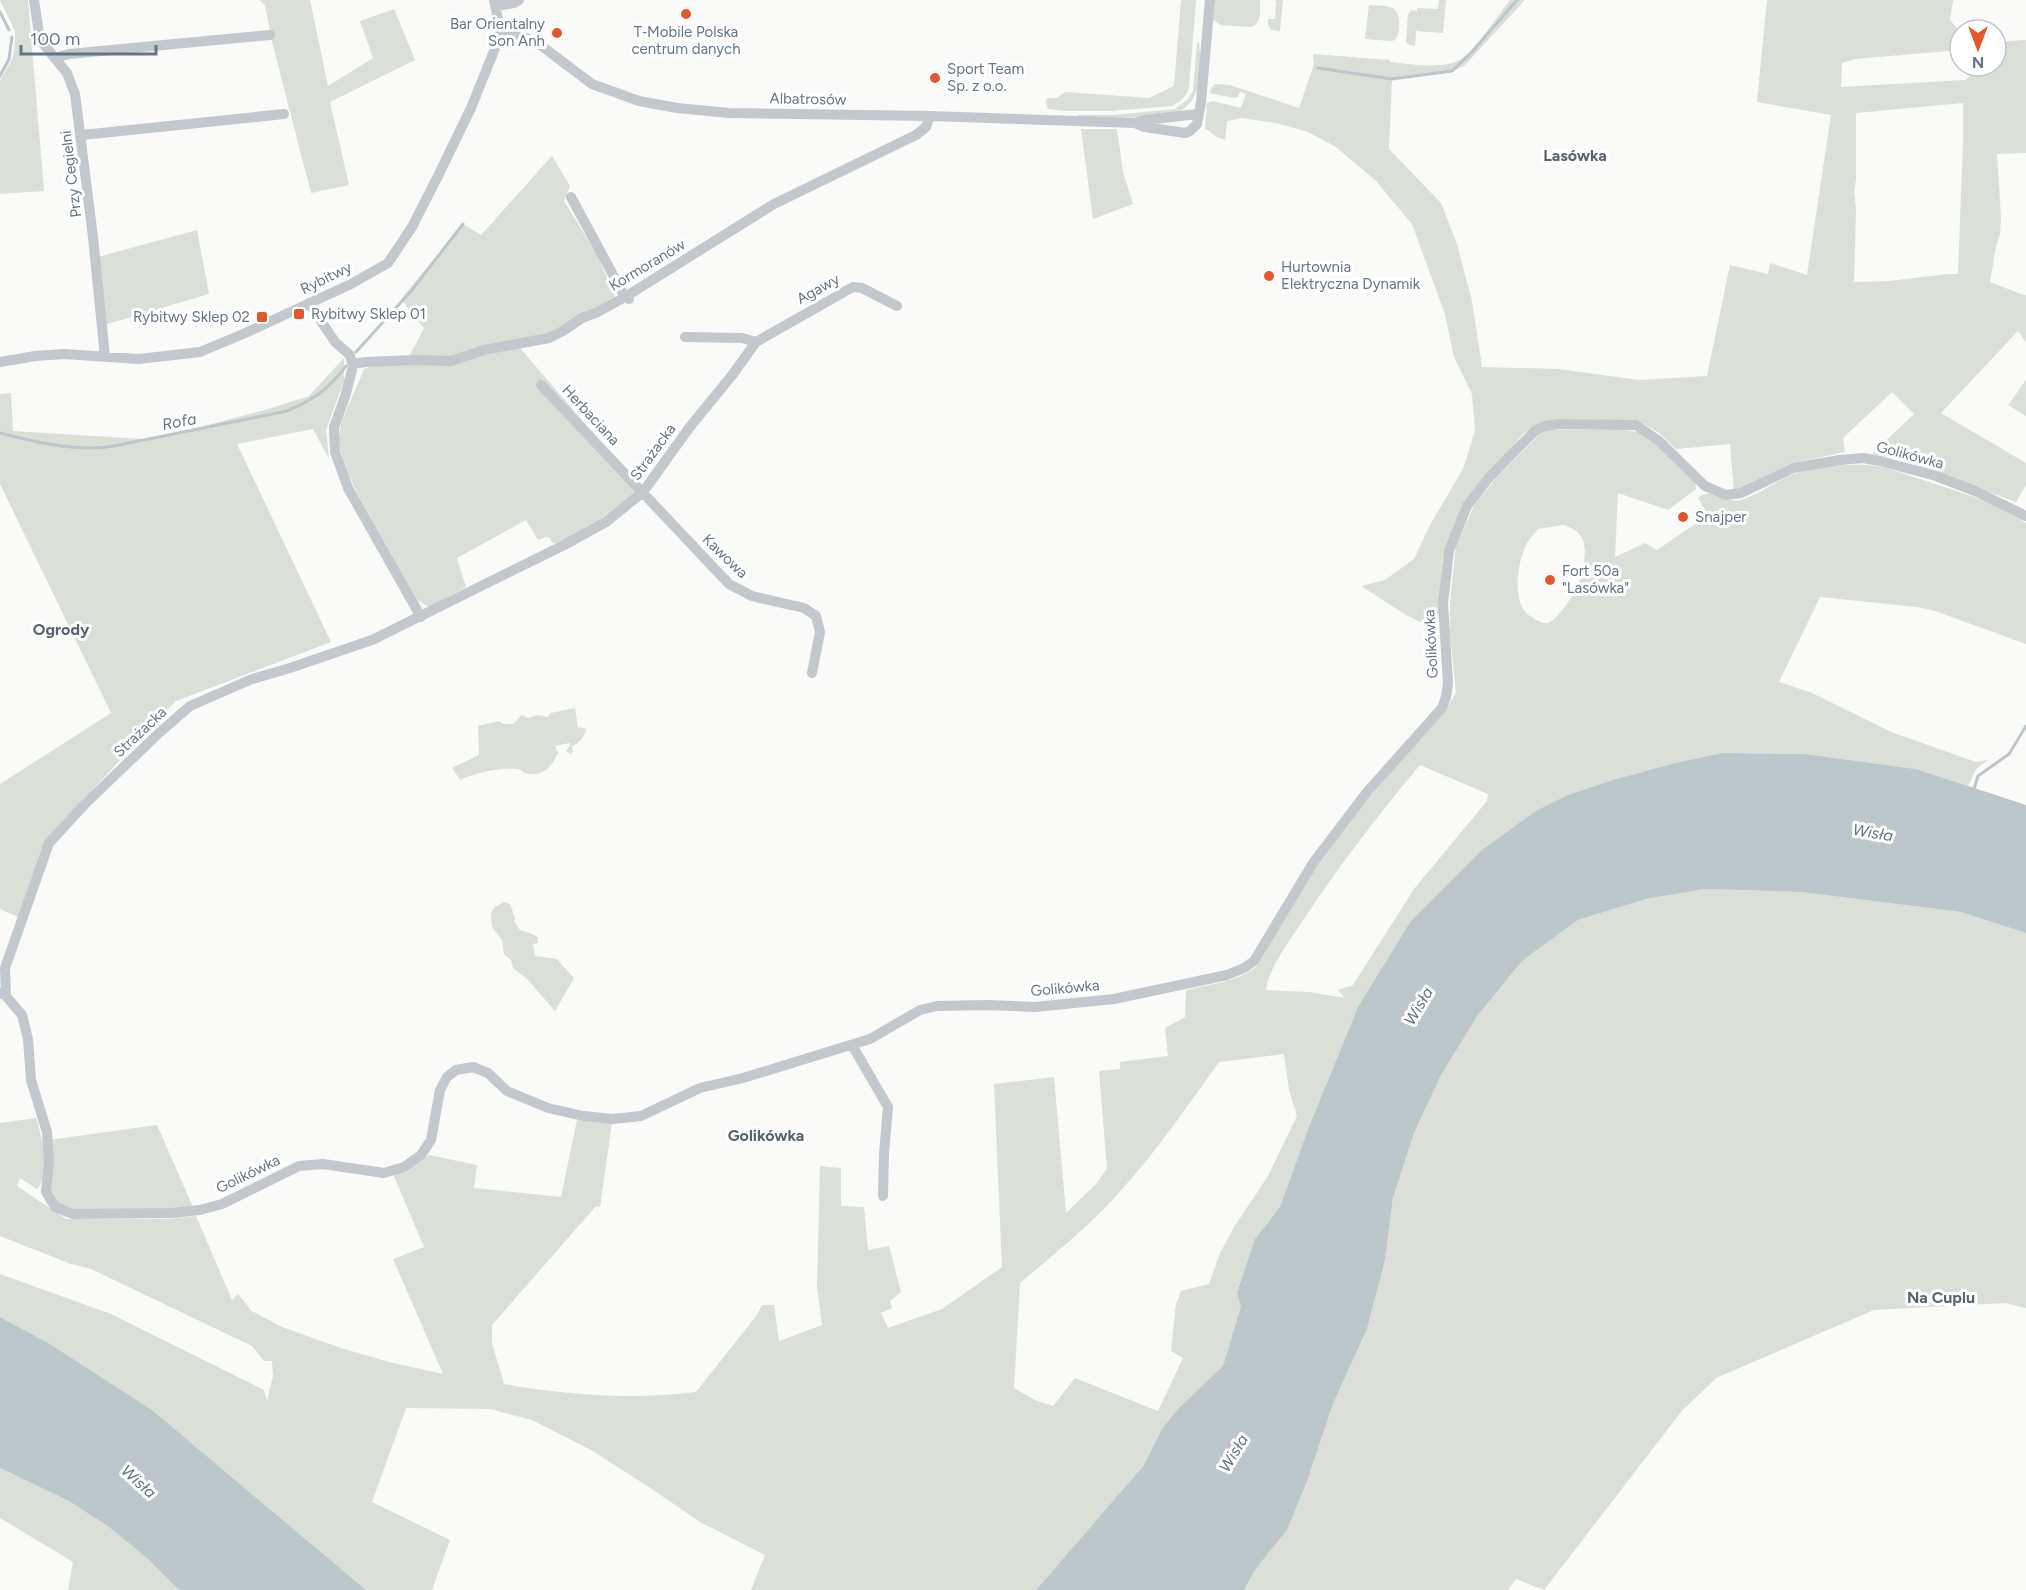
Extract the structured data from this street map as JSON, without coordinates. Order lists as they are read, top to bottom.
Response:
{
  "streets": {
    "street": [
      "Albatrosów",
      "Przy Cegielni",
      "Kormoranów",
      "Rybitwy",
      "Agawy",
      "Herbaciana",
      "Strażacka",
      "Golikówka",
      "Kawowa"
    ]
  },
  "crossings": [
    ["Albatrosów", "Kormoranów"],
    ["Albatrosów", "Rybitwy"],
    ["Przy Cegielni", "Rybitwy"],
    ["Agawy", "Strażacka"],
    ["Herbaciana", "Strażacka"],
    ["Herbaciana", "Kawowa"],
    ["Strażacka", "Golikówka"],
    ["Strażacka", "Kawowa"]
  ],
  "districts": [
    "Lasówka",
    "Ogrody",
    "Golikówka",
    "Na Cuplu"
  ],
  "water": ["Rofa", "Wisła"],
  "places": {
    "other": [
      "T‑Mobile Polska centrum danych",
      "Bar Orientalny Son Anh",
      "Sport Team Sp. z o.o.",
      "Hurtownia Elektryczna Dynamik",
      "Snajper",
      "Fort 50a \"Lasówka\""
    ],
    "transit": ["Rybitwy Sklep 01", "Rybitwy Sklep 02"]
  },
  "scale_bar": "100 m",
  "north": "bottom"
}
